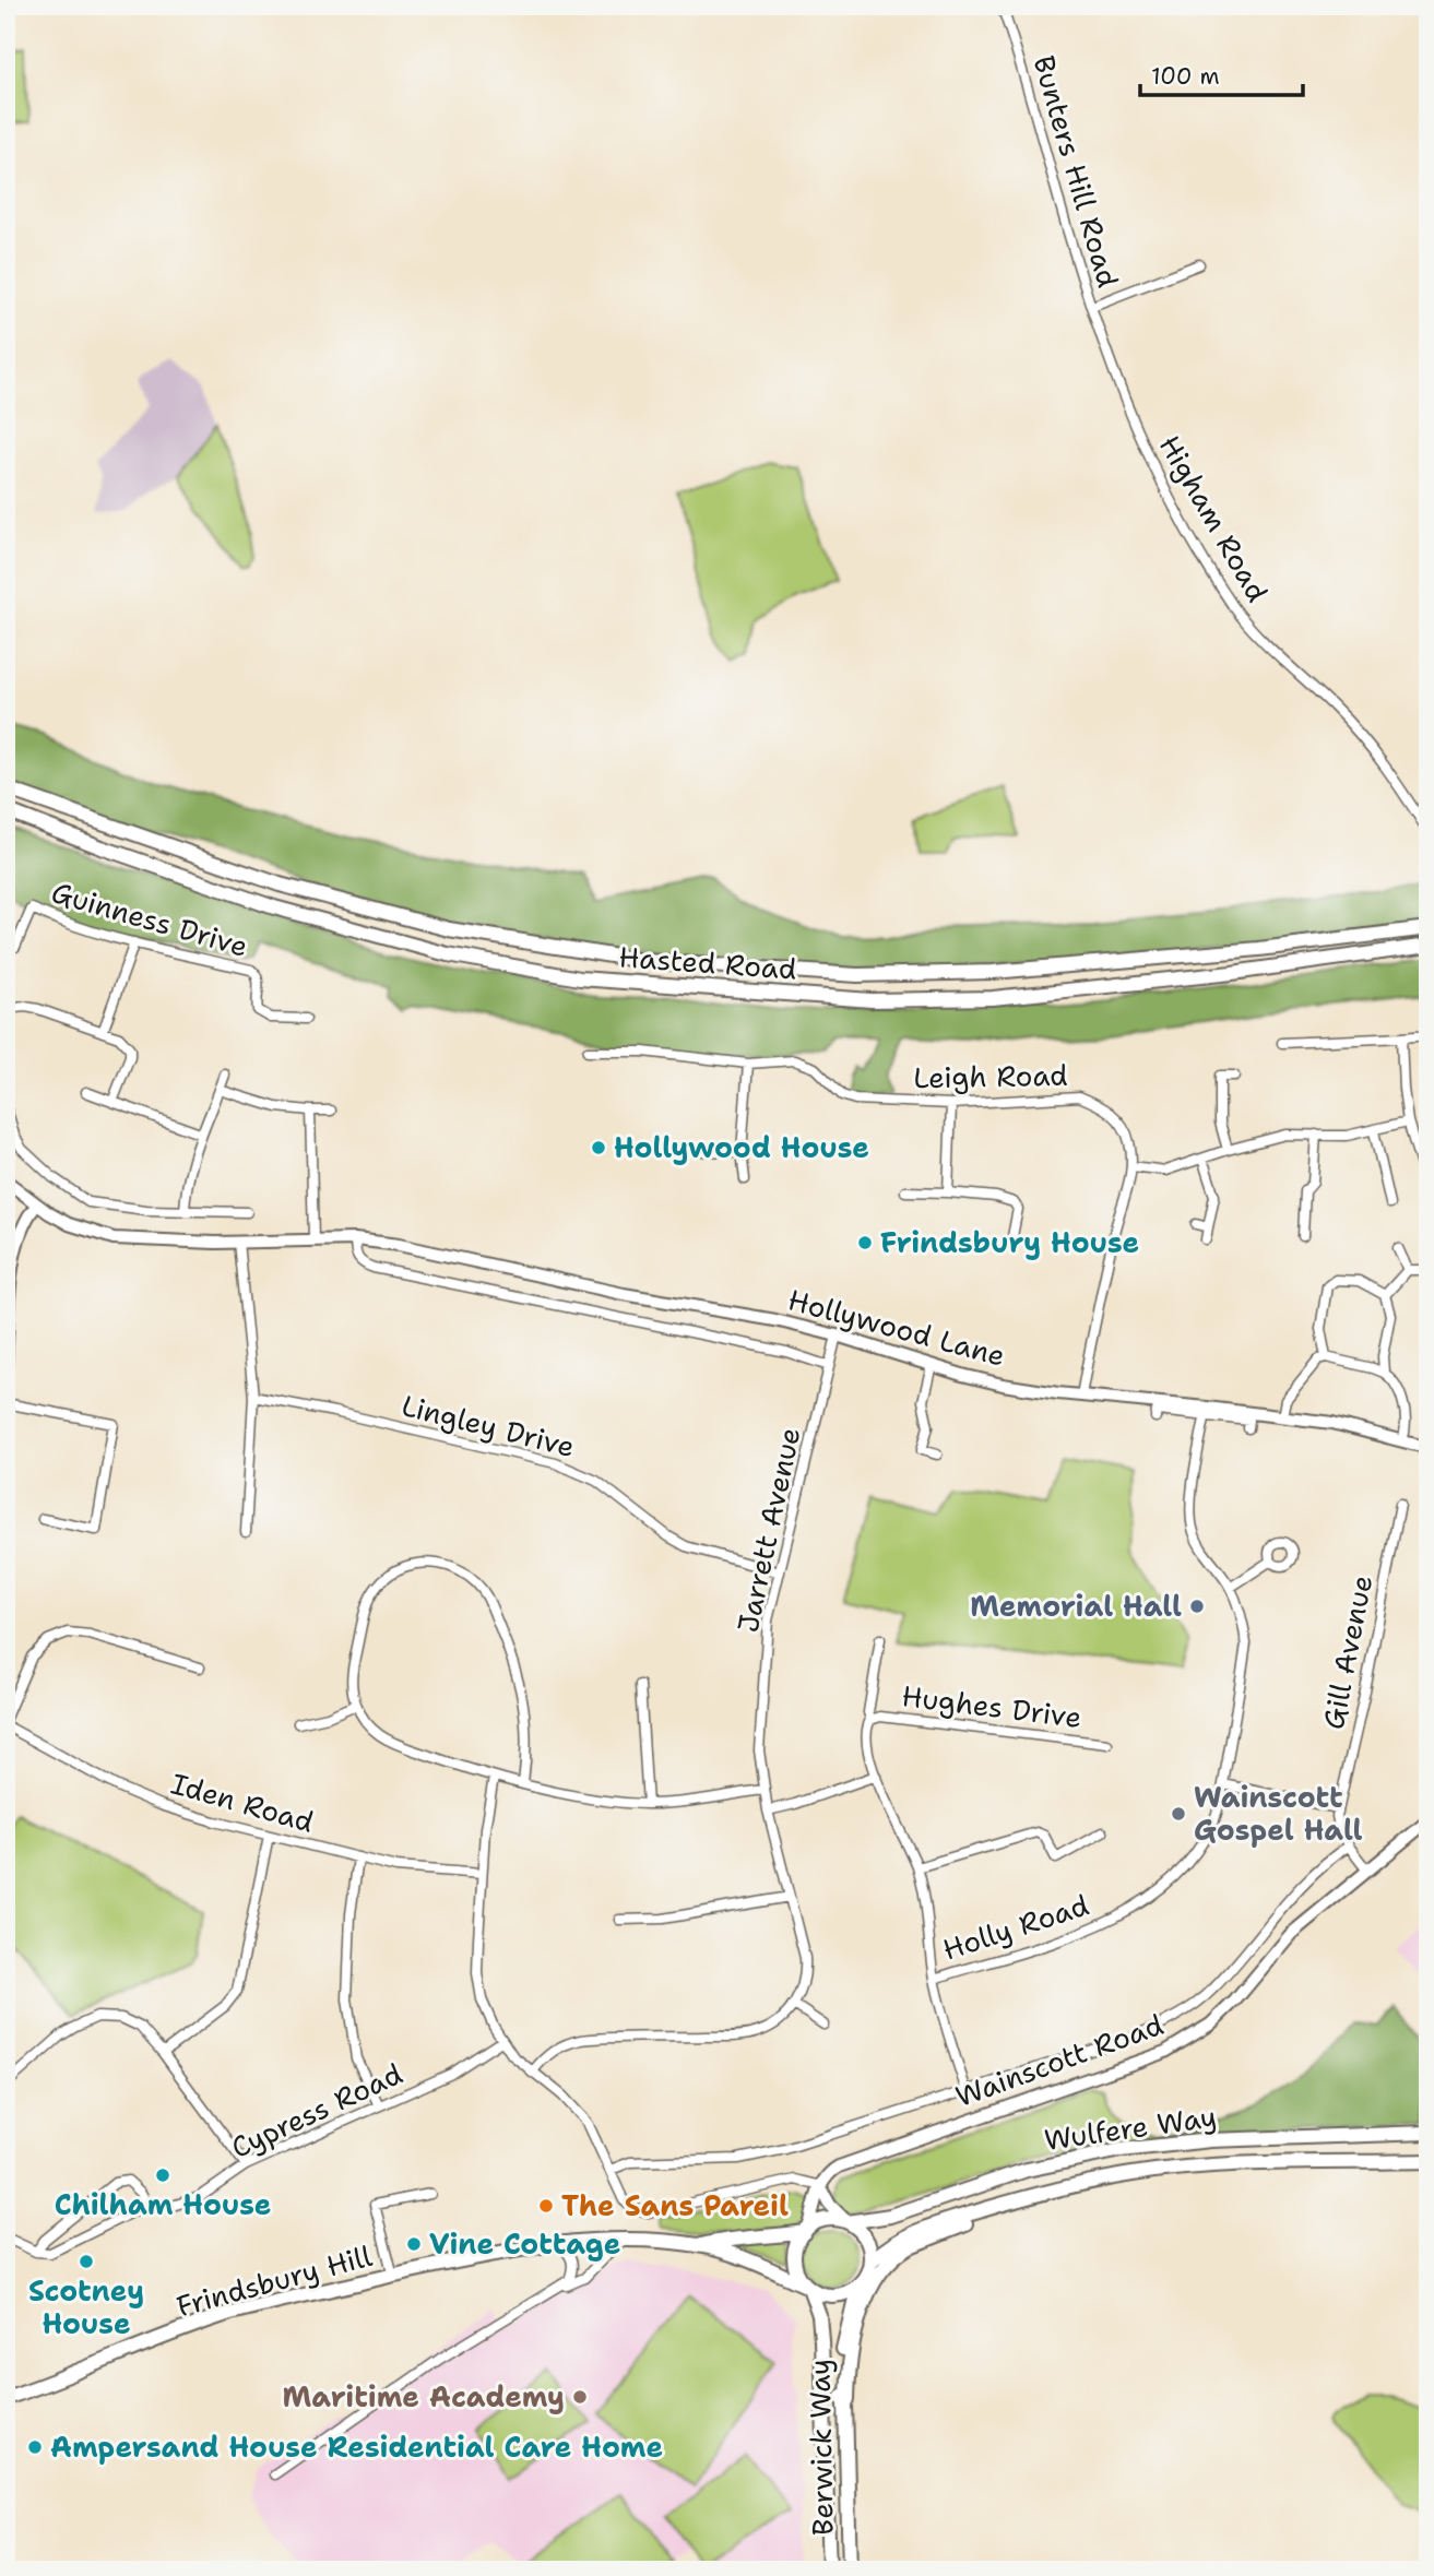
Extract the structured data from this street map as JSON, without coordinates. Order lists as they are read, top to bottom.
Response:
{
  "streets": {
    "main road": [
      "Hasted Road",
      "Hollywood Lane",
      "Wainscott Road",
      "Wulfere Way",
      "Frindsbury Hill",
      "Berwick Way"
    ],
    "street": [
      "Bunters Hill Road",
      "Higham Road",
      "Guinness Drive",
      "Leigh Road",
      "Lingley Drive",
      "Jarrett Avenue",
      "Gill Avenue",
      "Hughes Drive",
      "Iden Road",
      "Holly Road",
      "Cypress Road"
    ]
  },
  "crossings": [
    ["Bunters Hill Road", "Higham Road"],
    ["Leigh Road", "Hollywood Lane"],
    ["Hollywood Lane", "Jarrett Avenue"],
    ["Hollywood Lane", "Holly Road"],
    ["Lingley Drive", "Jarrett Avenue"],
    ["Gill Avenue", "Wainscott Road"],
    ["Wainscott Road", "Wulfere Way"],
    ["Wainscott Road", "Frindsbury Hill"],
    ["Wainscott Road", "Berwick Way"],
    ["Wulfere Way", "Frindsbury Hill"],
    ["Wulfere Way", "Berwick Way"],
    ["Frindsbury Hill", "Berwick Way"]
  ],
  "places": [
    "Hollywood House",
    "Frindsbury House",
    "Memorial Hall",
    "Wainscott Gospel Hall",
    "Chilham House",
    "The Sans Pareil",
    "Vine Cottage",
    "Scotney House",
    "Maritime Academy",
    "Ampersand House Residential Care Home"
  ],
  "scale_bar": "100 m"
}
